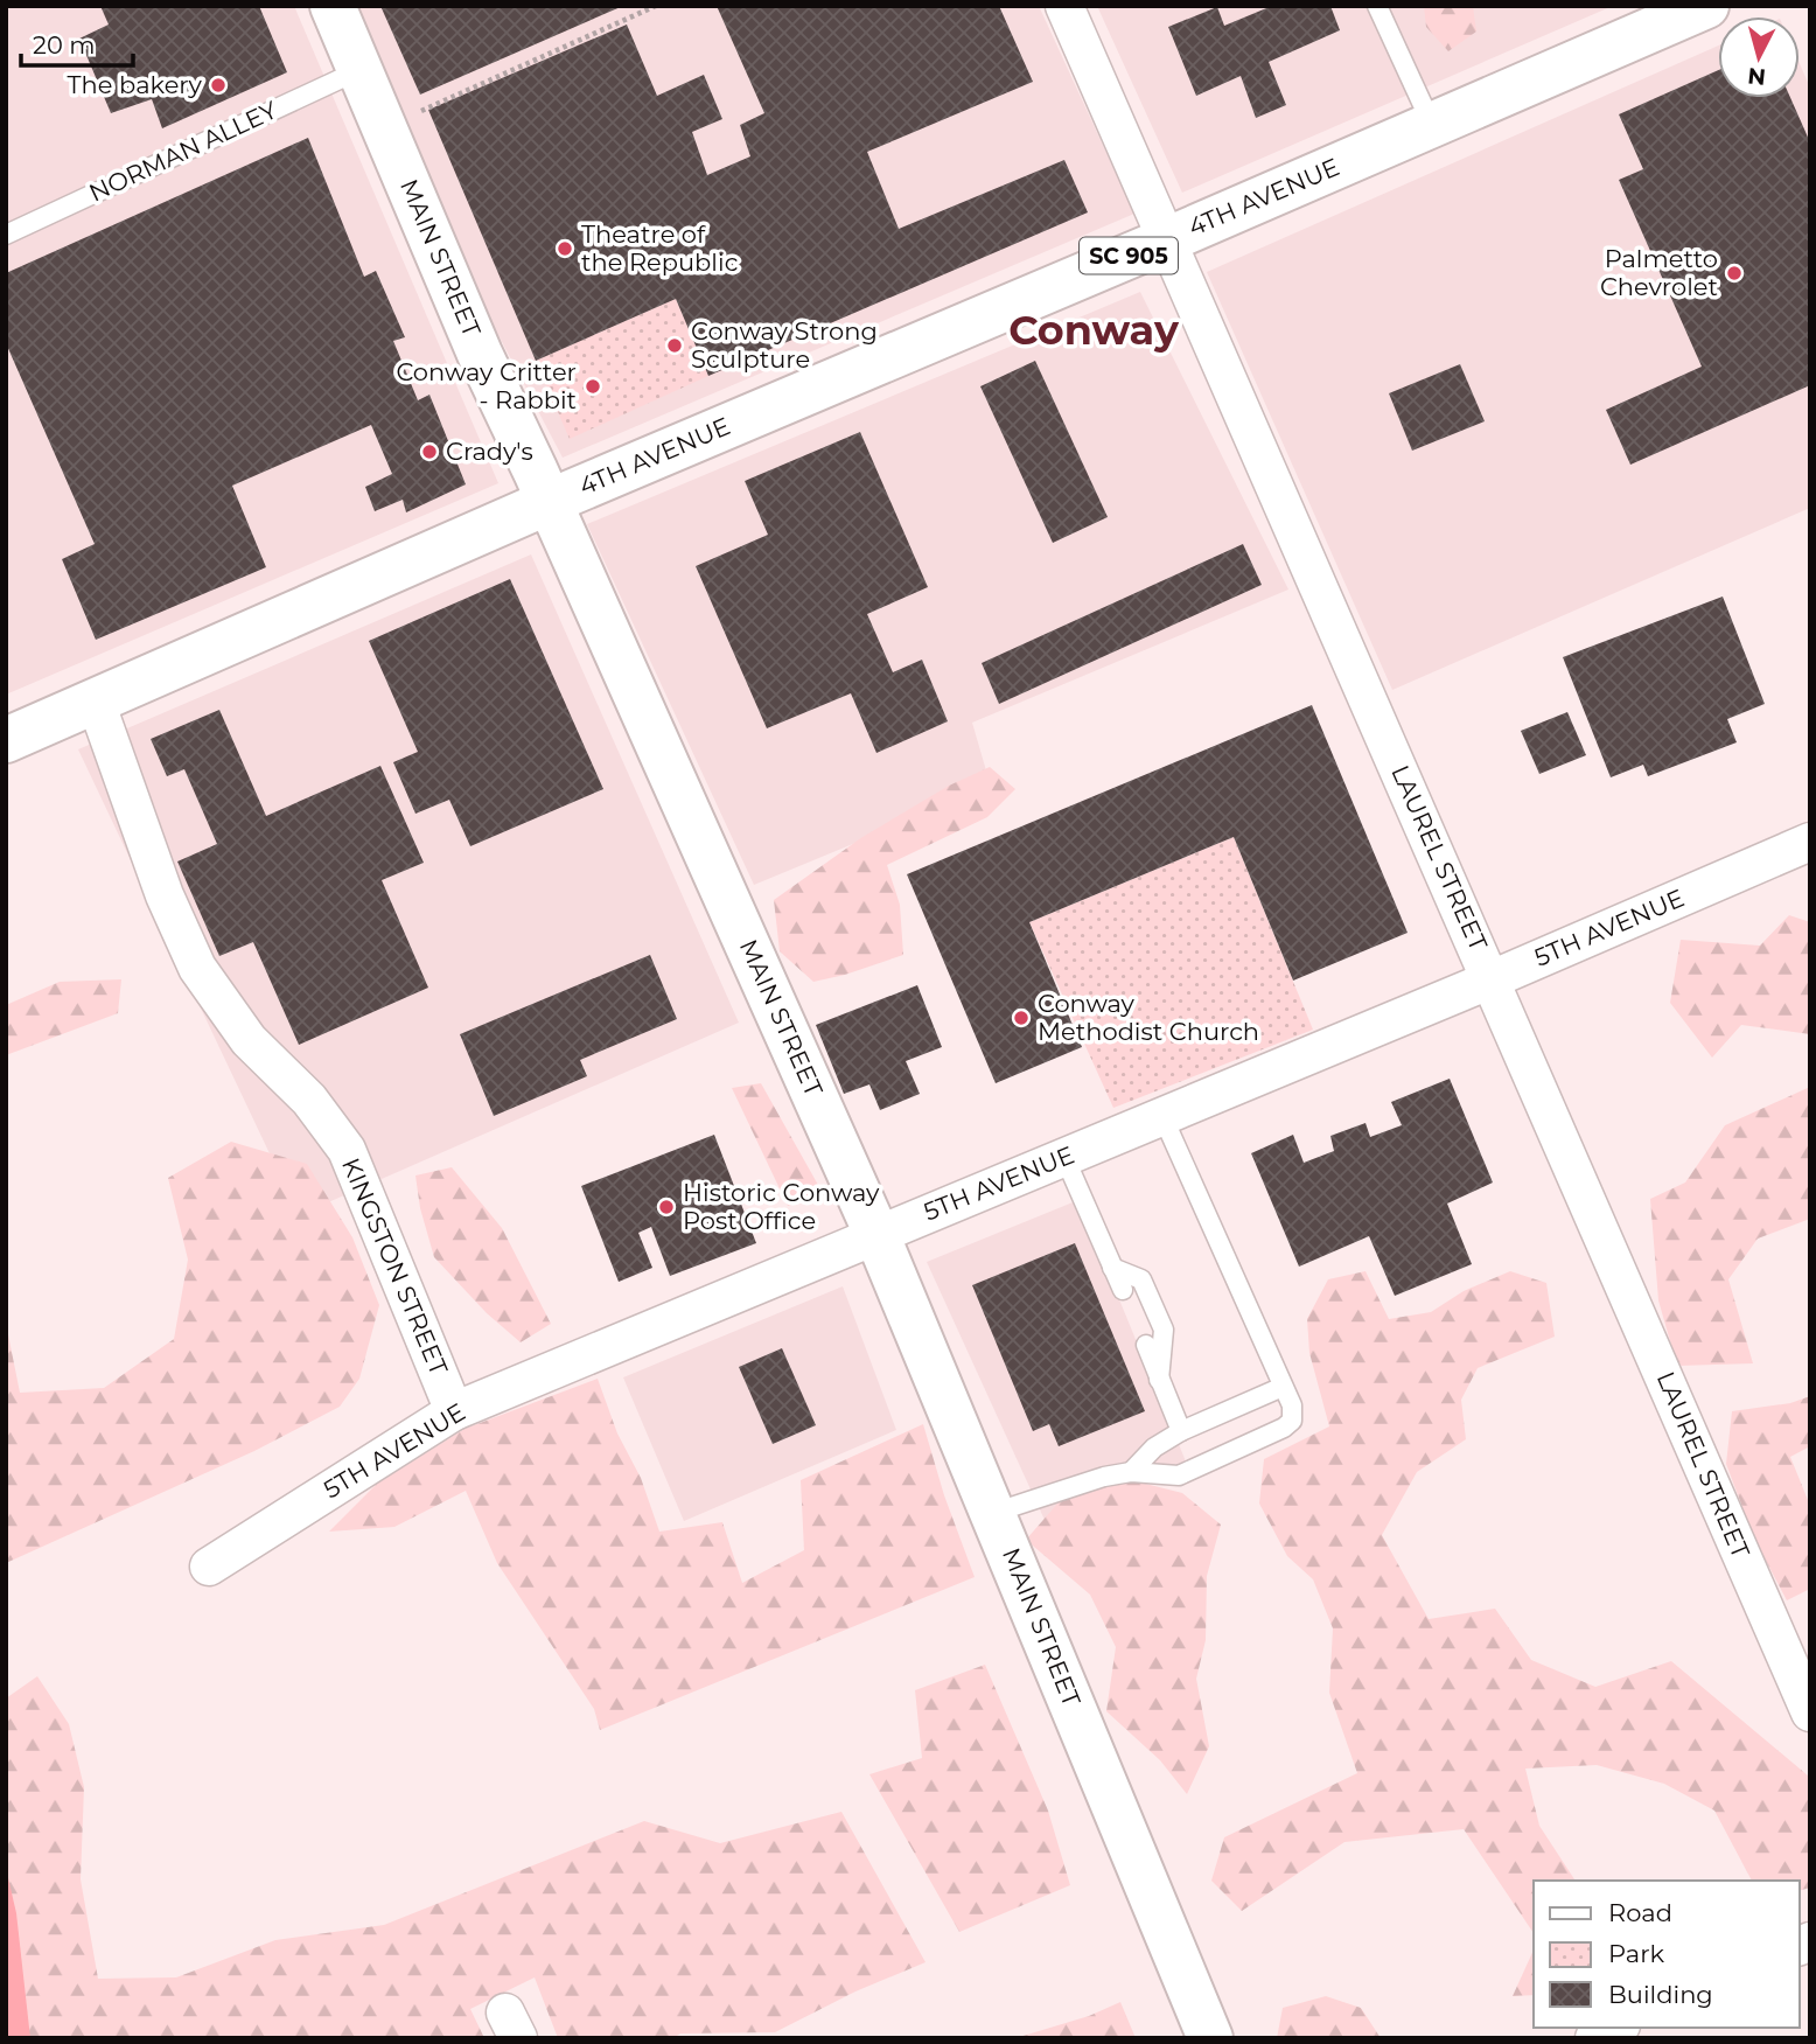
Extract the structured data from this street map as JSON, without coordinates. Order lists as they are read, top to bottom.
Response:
{
  "streets": {
    "main road": ["4TH AVENUE", "SC 905", "MAIN STREET"],
    "street": ["LAUREL STREET", "5TH AVENUE", "KINGSTON STREET"],
    "lane": ["NORMAN ALLEY"]
  },
  "crossings": [
    ["NORMAN ALLEY", "MAIN STREET"],
    ["4TH AVENUE", "SC 905"],
    ["4TH AVENUE", "MAIN STREET"],
    ["4TH AVENUE", "LAUREL STREET"],
    ["SC 905", "MAIN STREET"],
    ["SC 905", "KINGSTON STREET"],
    ["MAIN STREET", "5TH AVENUE"],
    ["LAUREL STREET", "5TH AVENUE"],
    ["5TH AVENUE", "KINGSTON STREET"]
  ],
  "districts": ["Conway"],
  "places": [
    "The bakery",
    "Theatre of the Republic",
    "Palmetto Chevrolet",
    "Conway Strong Sculpture",
    "Conway Critter - Rabbit",
    "Crady's",
    "Conway Methodist Church",
    "Historic Conway Post Office"
  ],
  "legend": ["Road", "Park", "Building"],
  "scale_bar": "20 m",
  "north": "bottom"
}
